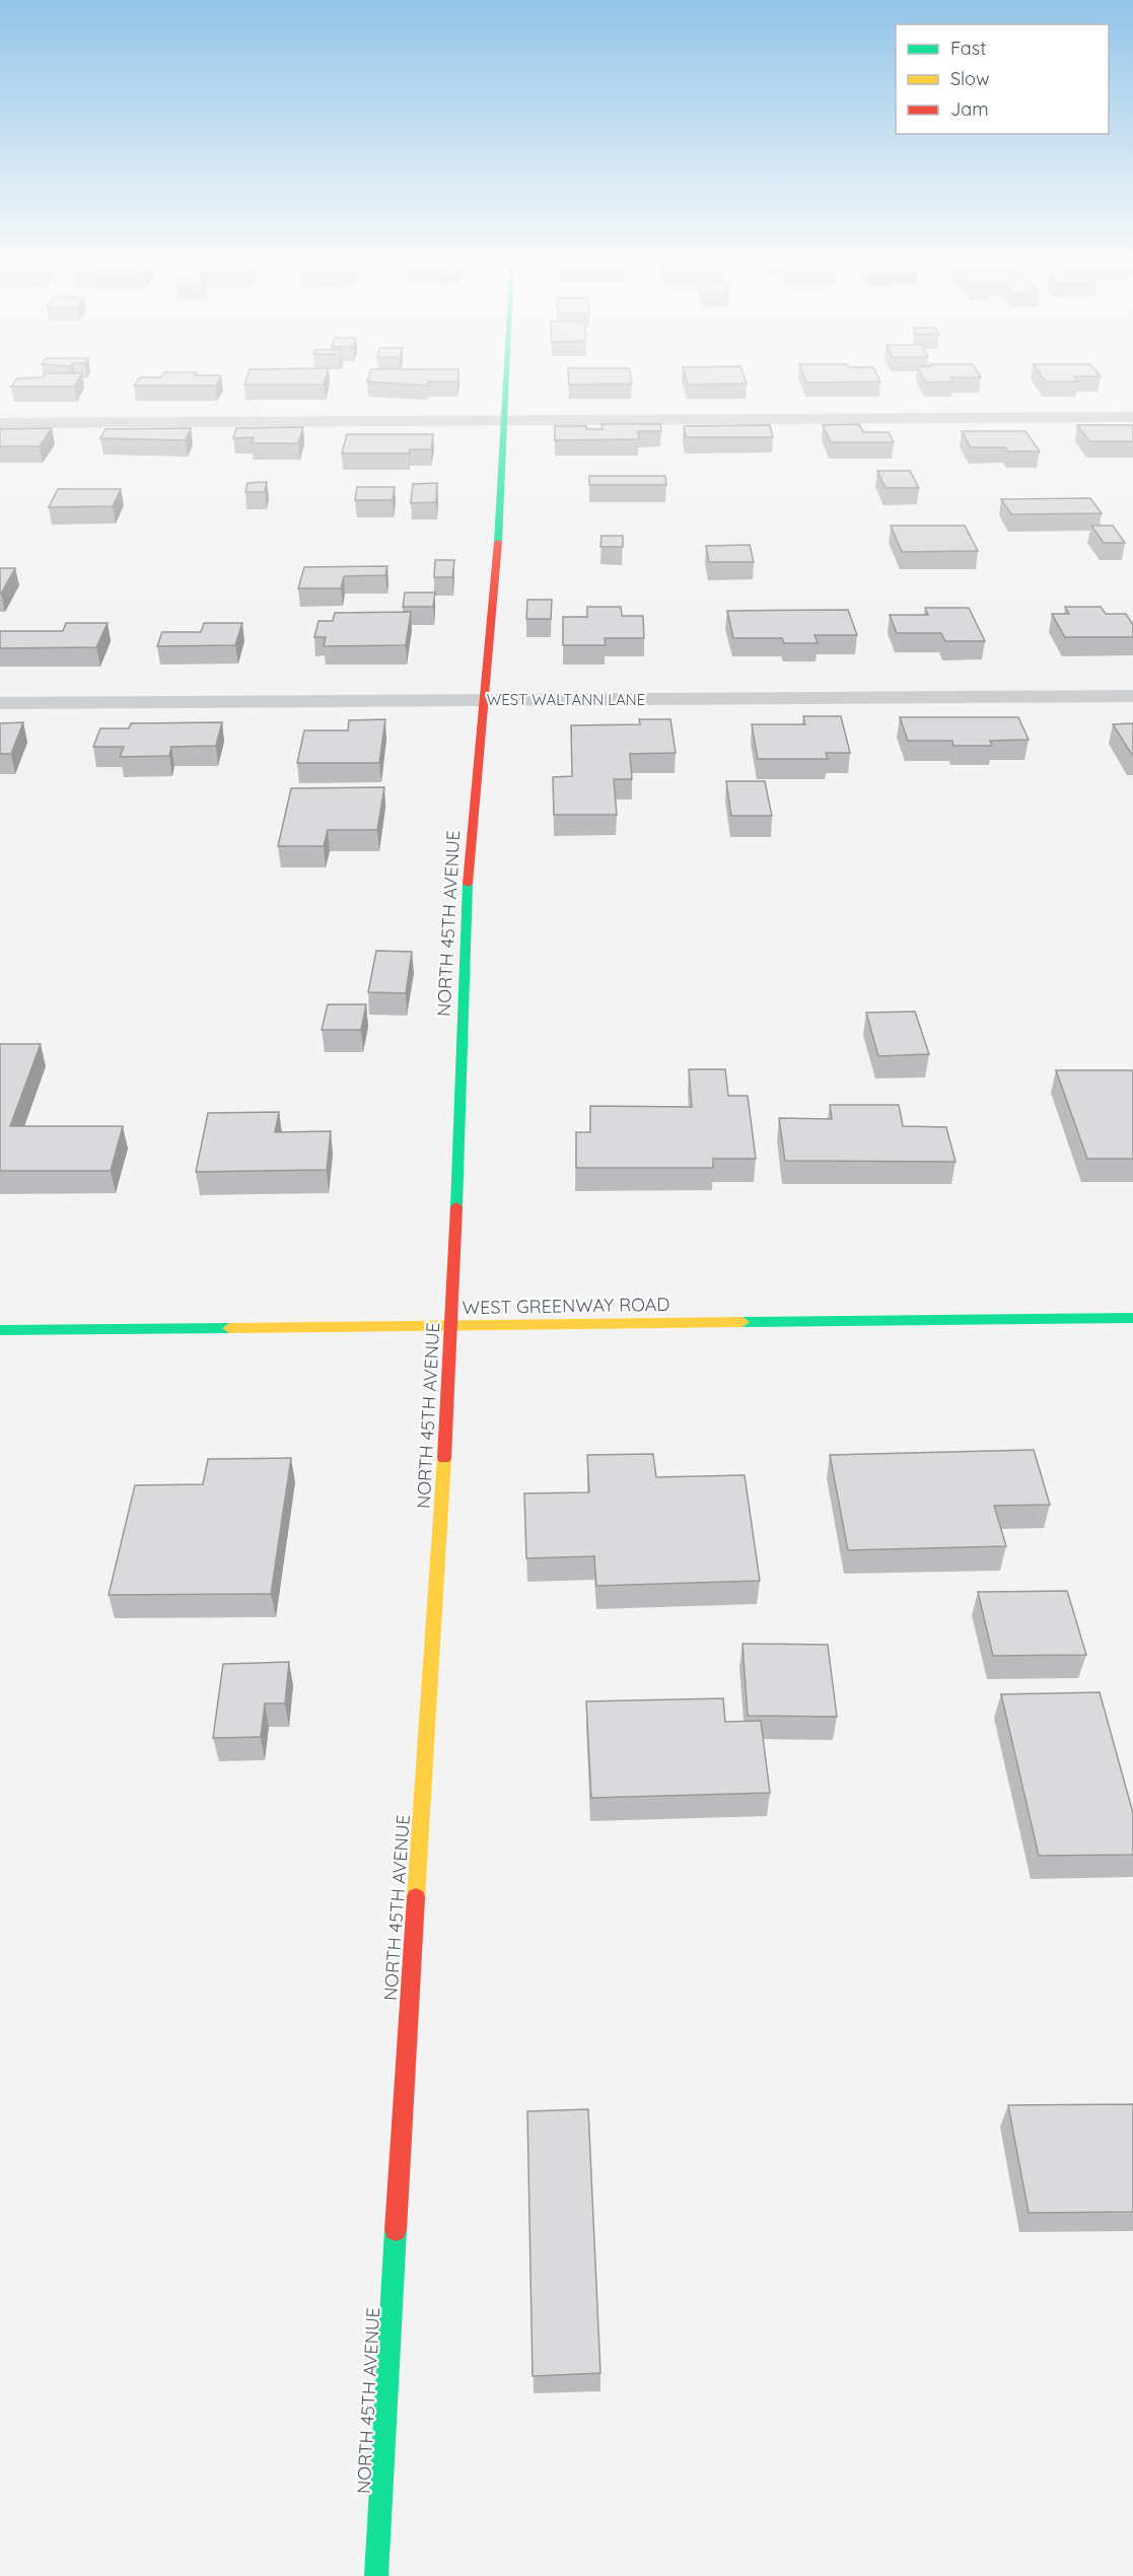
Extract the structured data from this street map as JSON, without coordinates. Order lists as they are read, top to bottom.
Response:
{
  "streets": {
    "street": ["WEST WALTANN LANE", "NORTH 45TH AVENUE", "WEST GREENWAY ROAD"]
  },
  "crossings": [
    ["WEST WALTANN LANE", "NORTH 45TH AVENUE"],
    ["NORTH 45TH AVENUE", "WEST GREENWAY ROAD"]
  ],
  "legend": ["Fast", "Slow", "Jam"]
}
